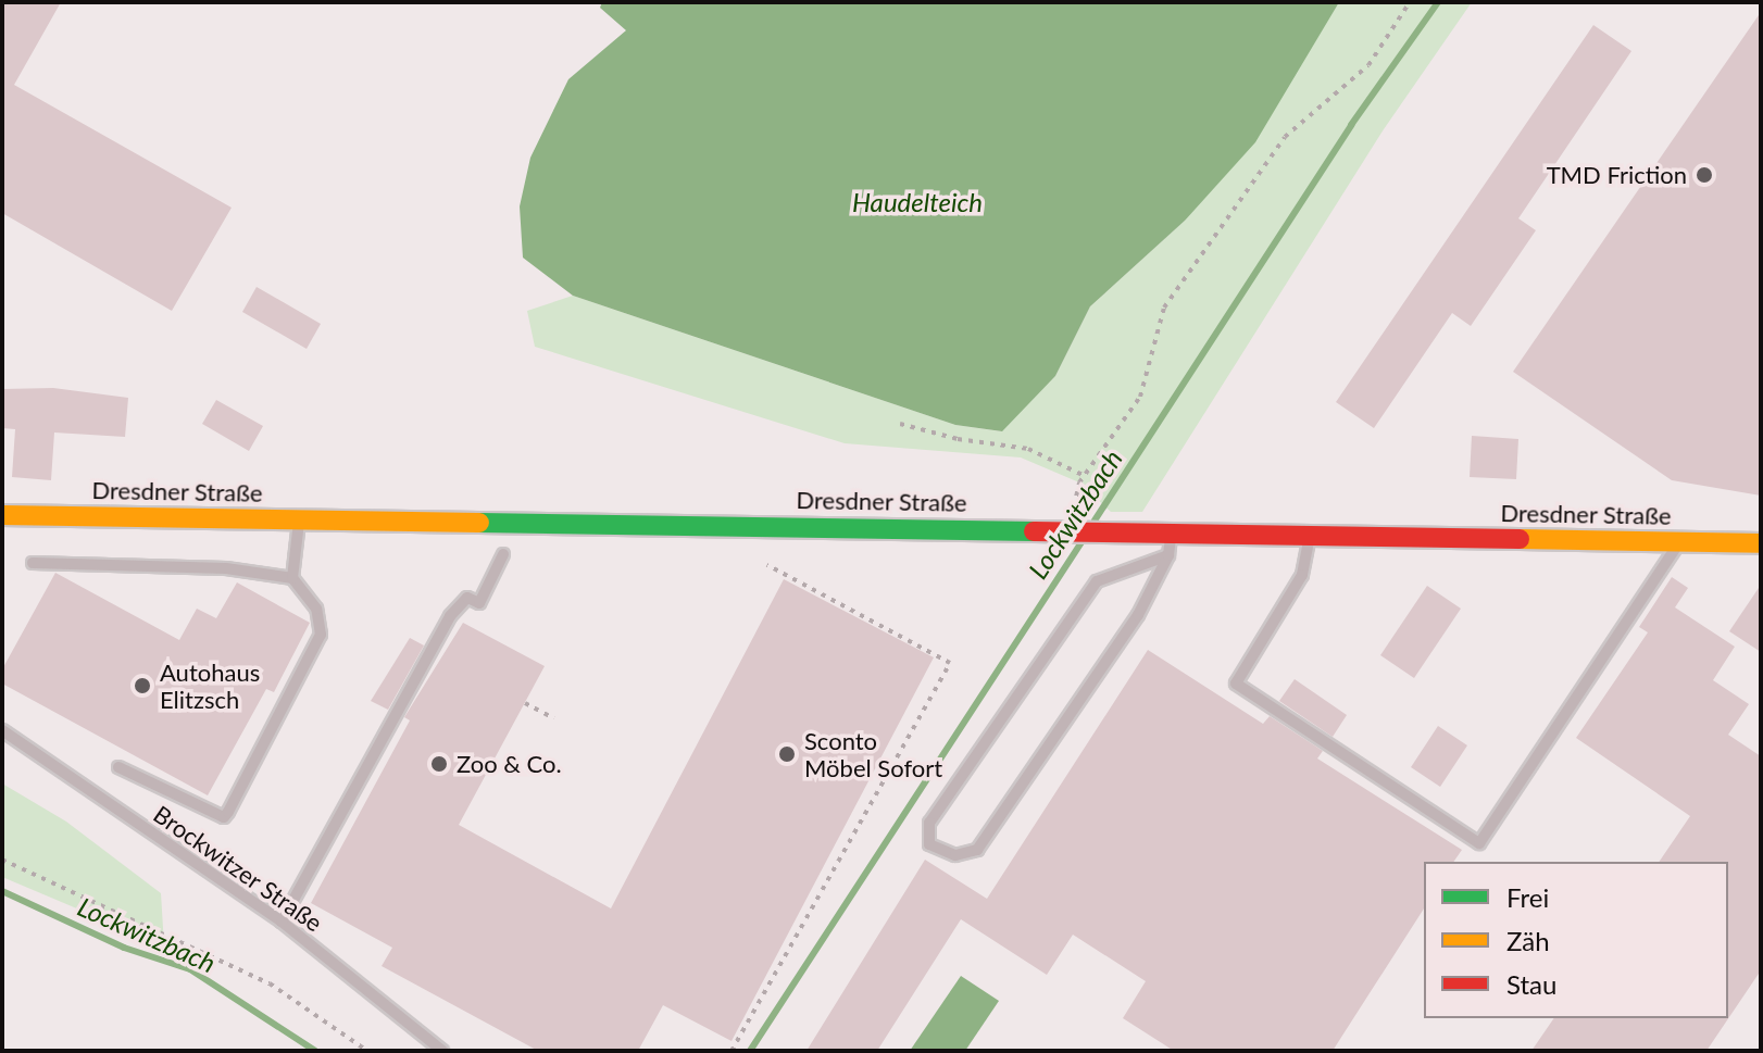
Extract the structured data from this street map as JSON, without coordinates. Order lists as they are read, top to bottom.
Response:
{
  "streets": {
    "main road": ["Dresdner Straße"],
    "lane": ["Brockwitzer Straße"]
  },
  "water": ["Haudelteich", "Lockwitzbach"],
  "places": [
    "TMD Friction",
    "Autohaus Elitzsch",
    "Sconto Möbel Sofort",
    "Zoo & Co."
  ],
  "legend": ["Frei", "Zäh", "Stau"]
}
